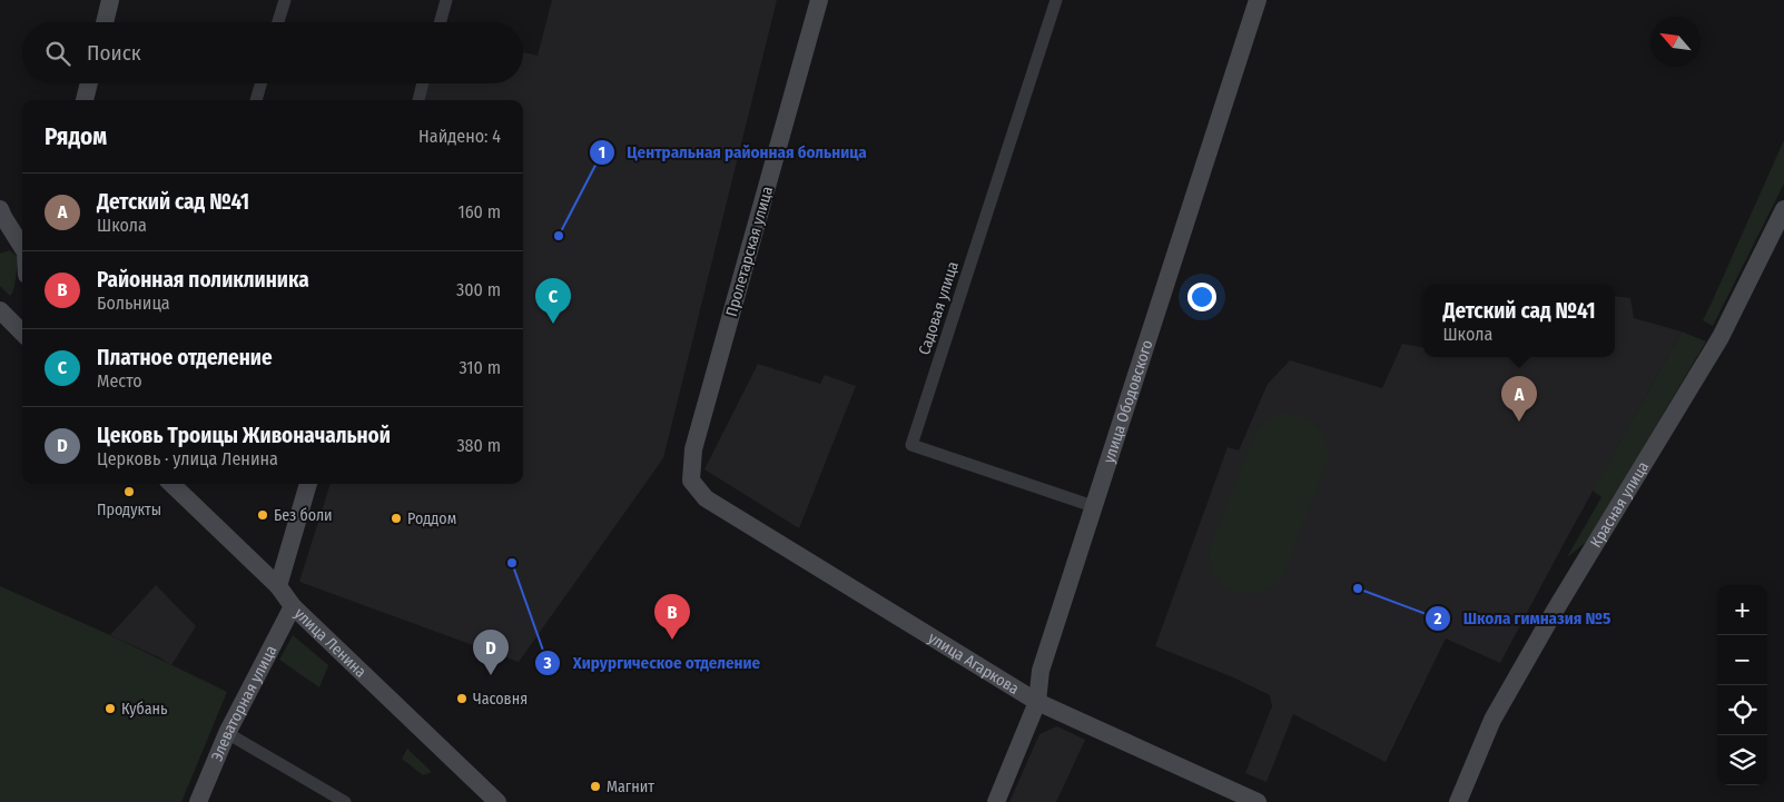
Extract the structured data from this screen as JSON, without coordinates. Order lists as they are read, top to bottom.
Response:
{
  "streets": {
    "street": [
      "Пролетарская улица",
      "Садовая улица",
      "улица Ободовского",
      "Красная улица",
      "улица Ленина",
      "улица Агаркова",
      "Элеваторная улица"
    ]
  },
  "crossings": [
    ["Пролетарская улица", "улица Агаркова"],
    ["Садовая улица", "улица Ободовского"],
    ["улица Ободовского", "улица Агаркова"],
    ["улица Ленина", "Элеваторная улица"]
  ],
  "places": [
    "Центральная районная больница",
    "Продукты",
    "Без боли",
    "Роддом",
    "Хирургическое отделение",
    "Школа гимназия №5",
    "Часовня",
    "Кубань",
    "Магнит"
  ],
  "north": "top left",
  "page": {
    "search": "Поиск",
    "heading": ["Рядом", "Найдено: 4"],
    "list": [
      {
        "mark": "A",
        "name": "Детский сад №41",
        "note": "Школа",
        "value": "160 m"
      },
      {
        "mark": "B",
        "name": "Районная поликлиника",
        "note": "Больница",
        "value": "300 m"
      },
      {
        "mark": "C",
        "name": "Платное отделение",
        "note": "Место",
        "value": "310 m"
      },
      {
        "mark": "D",
        "name": "Цековь Троицы Живоначальной",
        "note": "Церковь · улица Ленина",
        "value": "380 m"
      }
    ],
    "pins": [
      "C",
      "A",
      "B",
      "D"
    ],
    "popup": ["Детский сад №41", "Школа"],
    "map_buttons": ["+", "−"]
  }
}
